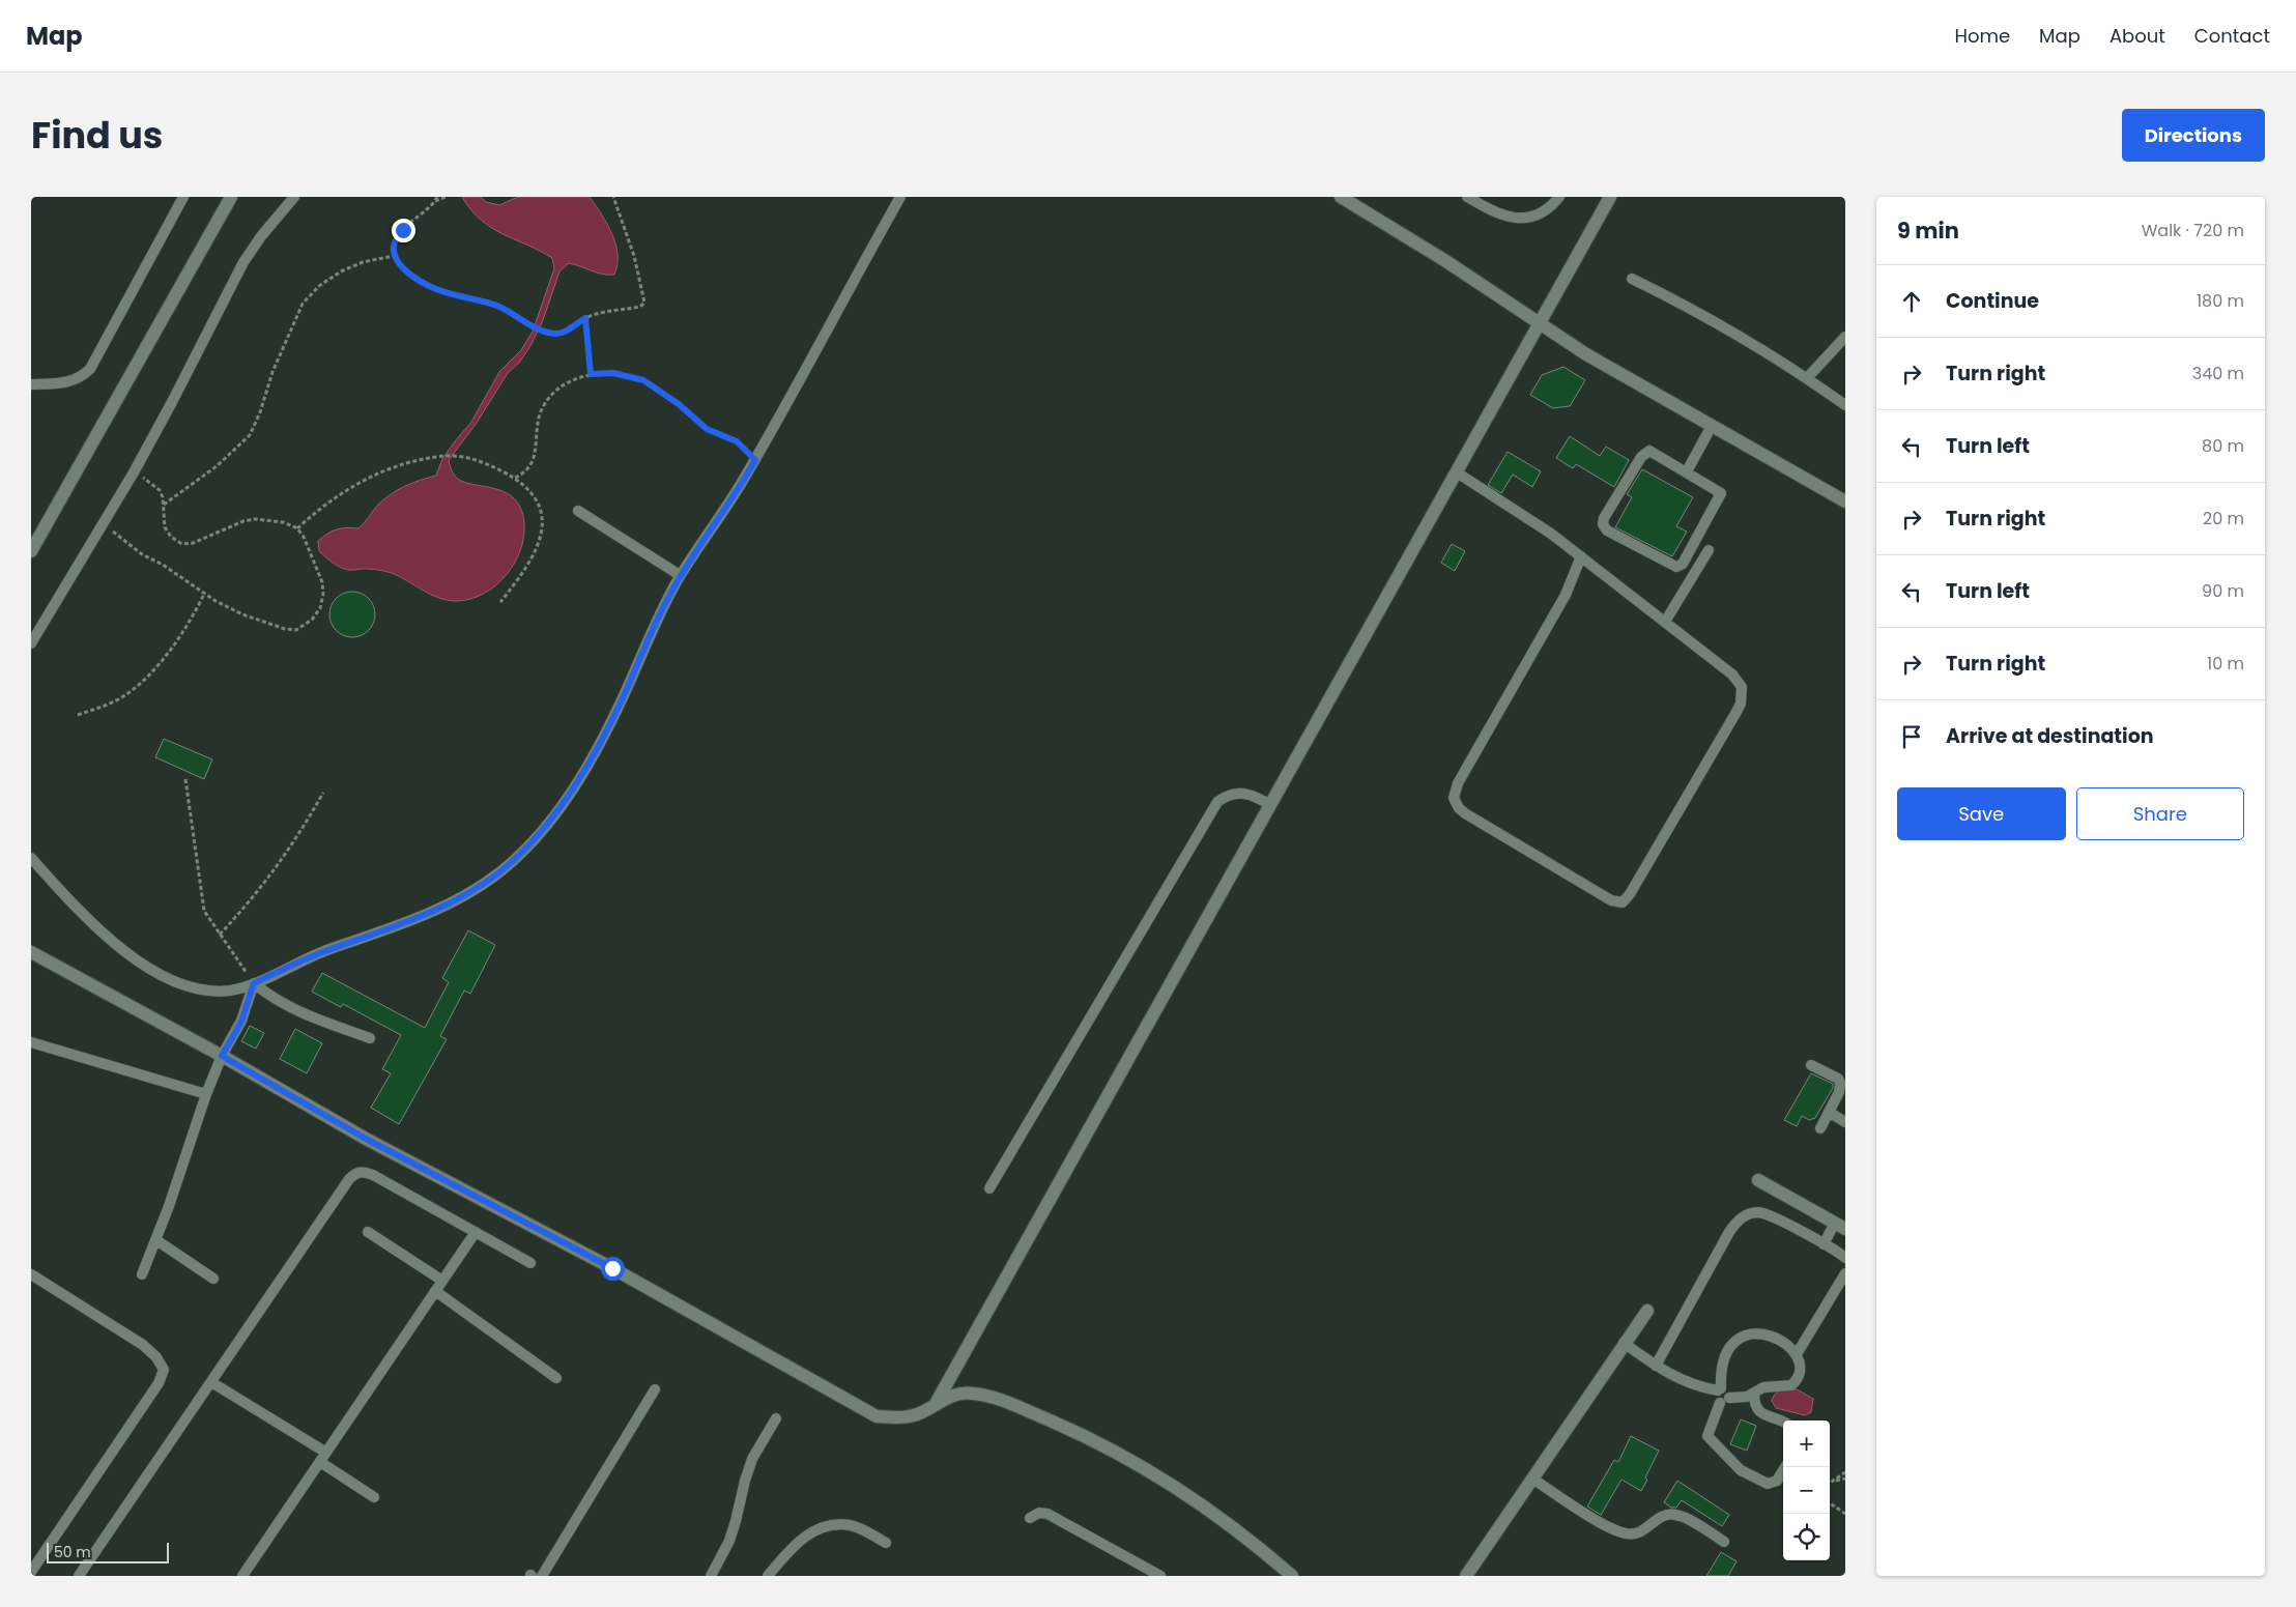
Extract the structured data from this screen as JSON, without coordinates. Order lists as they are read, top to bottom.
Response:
{
  "scale_bar": "50 m",
  "page": {
    "header": "Map",
    "nav": [
      "Home",
      "Map",
      "About",
      "Contact"
    ],
    "title": "Find us",
    "buttons": [
      "Directions",
      ["Save", "Share"]
    ],
    "heading": ["9 min", "Walk · 720 m"],
    "list": [
      ["Continue", "180 m"],
      ["Turn right", "340 m"],
      ["Turn left", "80 m"],
      ["Turn right", "20 m"],
      ["Turn left", "90 m"],
      ["Turn right", "10 m"],
      "Arrive at destination"
    ],
    "map_buttons": ["+", "−"],
    "scale": "50 m"
  }
}
